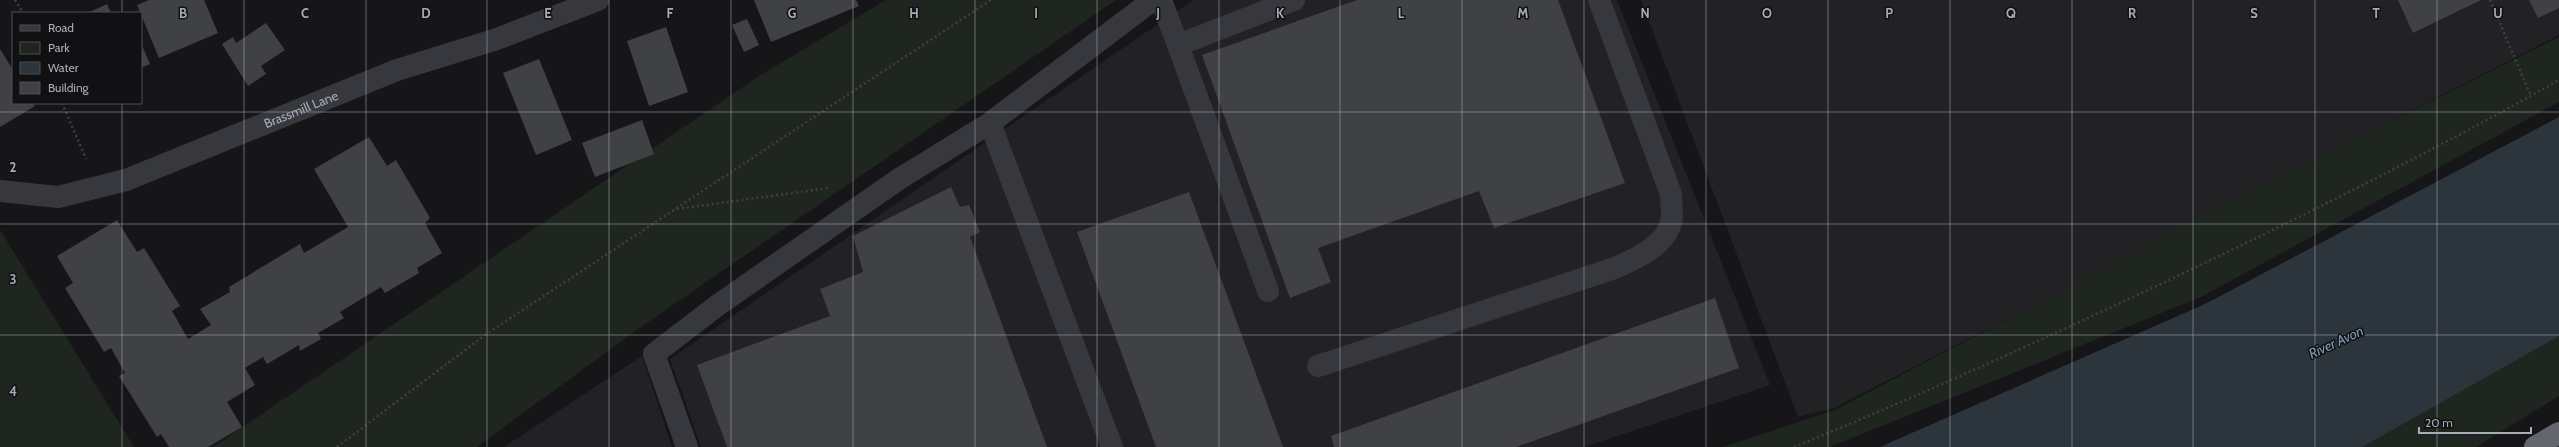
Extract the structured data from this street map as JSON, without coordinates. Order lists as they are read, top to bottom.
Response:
{
  "streets": {
    "street": ["Brassmill Lane"]
  },
  "water": ["River Avon"],
  "legend": [
    "Road",
    "Park",
    "Water",
    "Building"
  ],
  "scale_bar": "20 m",
  "grid": {
    "columns": [
      "B",
      "C",
      "D",
      "E",
      "F",
      "G",
      "H",
      "I",
      "J",
      "K",
      "L",
      "M",
      "N",
      "O",
      "P",
      "Q",
      "R",
      "S",
      "T",
      "U"
    ],
    "rows": ["2", "3", "4"]
  }
}
